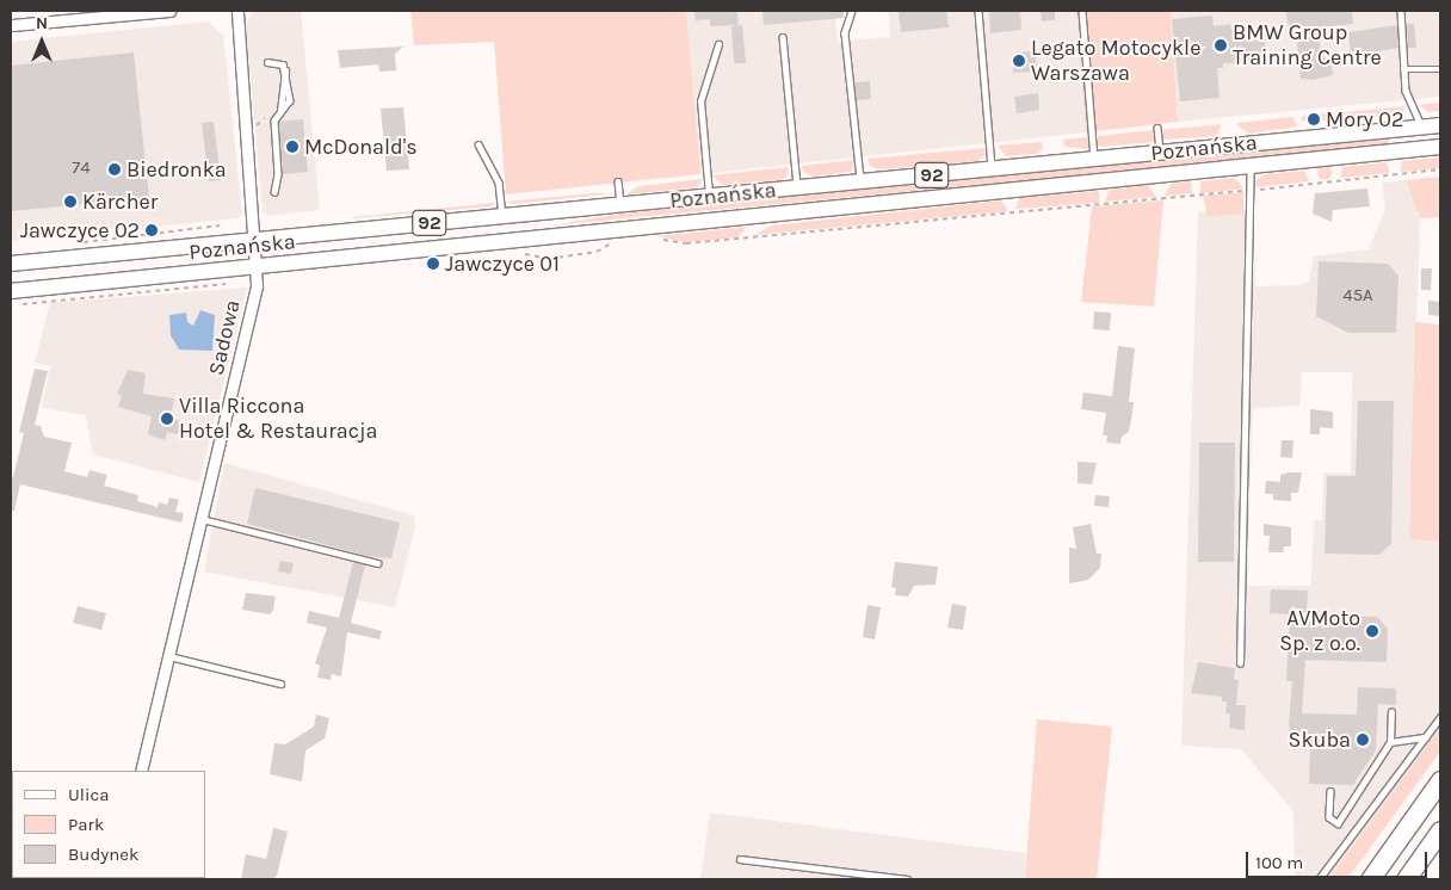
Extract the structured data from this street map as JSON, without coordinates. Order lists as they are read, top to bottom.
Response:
{
  "streets": {
    "main road": ["Poznańska", "92"],
    "street": ["Sadowa"]
  },
  "crossings": [
    ["Poznańska", "Sadowa"]
  ],
  "places": [
    "BMW Group Training Centre",
    "Legato Motocykle Warszawa",
    "Mory 02",
    "McDonald's",
    "Biedronka",
    "Kärcher",
    "Jawczyce 02",
    "Jawczyce 01",
    "Villa Riccona Hotel & Restauracja",
    "AVMoto Sp. z o.o.",
    "Skuba"
  ],
  "house_numbers": ["74", "45A"],
  "legend": ["Ulica", "Park", "Budynek"],
  "scale_bar": "100 m",
  "north": "top"
}
